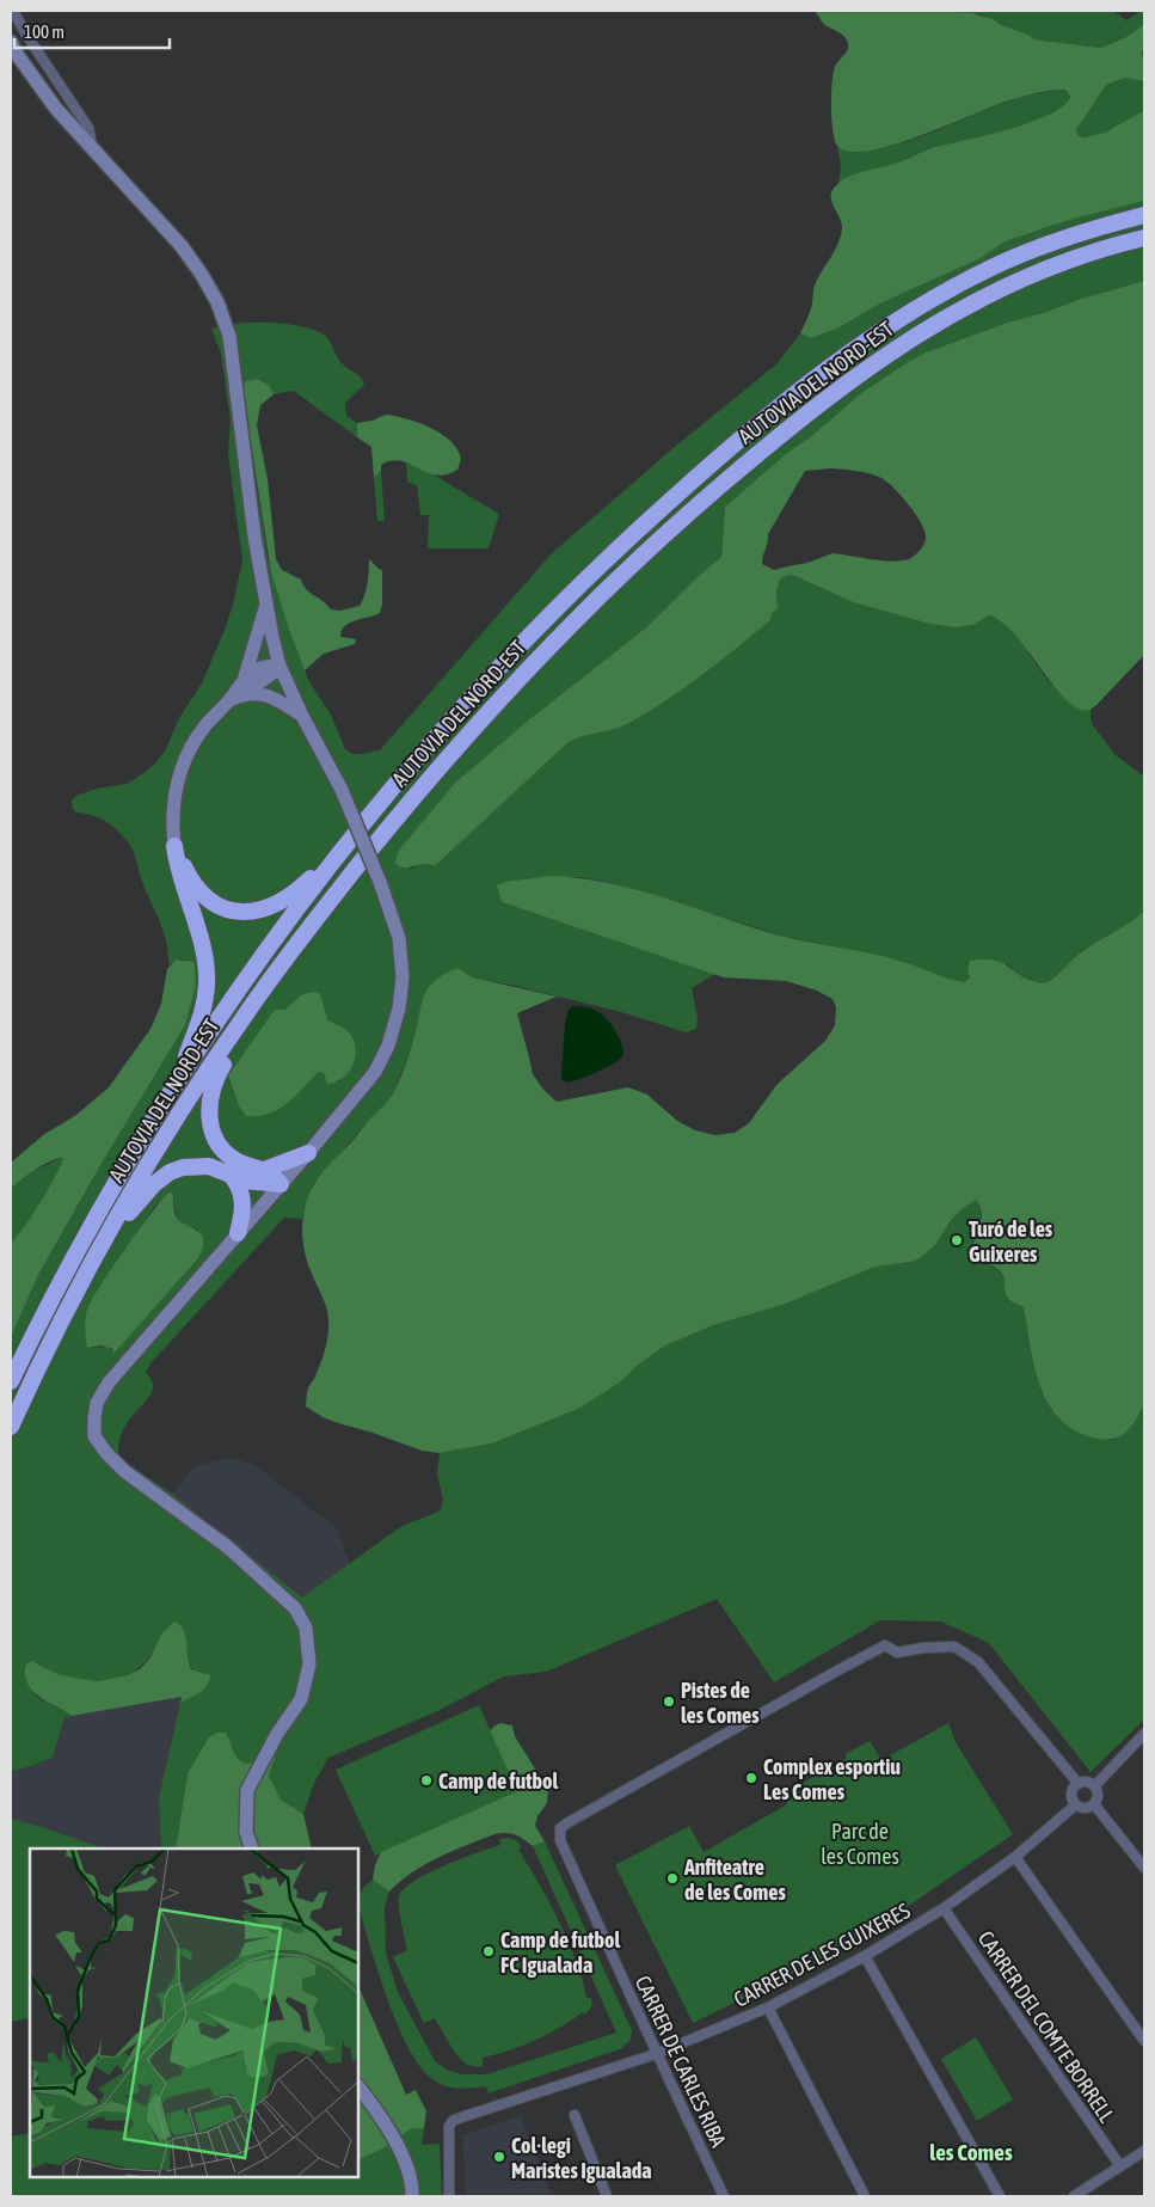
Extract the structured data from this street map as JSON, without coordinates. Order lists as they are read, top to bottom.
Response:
{
  "streets": {
    "highway": ["AUTOVIA DEL NORD-EST"],
    "street": ["CARRER DE LES GUIXERES", "CARRER DEL COMTE BORRELL", "CARRER DE CARLES RIBA"]
  },
  "crossings": [
    ["CARRER DE LES GUIXERES", "CARRER DEL COMTE BORRELL"],
    ["CARRER DE LES GUIXERES", "CARRER DE CARLES RIBA"]
  ],
  "districts": ["les Comes"],
  "parks": ["Parc de les Comes"],
  "places": [
    "Turó de les Guixeres",
    "Pistes de les Comes",
    "Complex esportiu Les Comes",
    "Camp de futbol",
    "Anfiteatre de les Comes",
    "Camp de futbol FC Igualada",
    "Col·legi Maristes Igualada"
  ],
  "scale_bar": "100 m"
}
